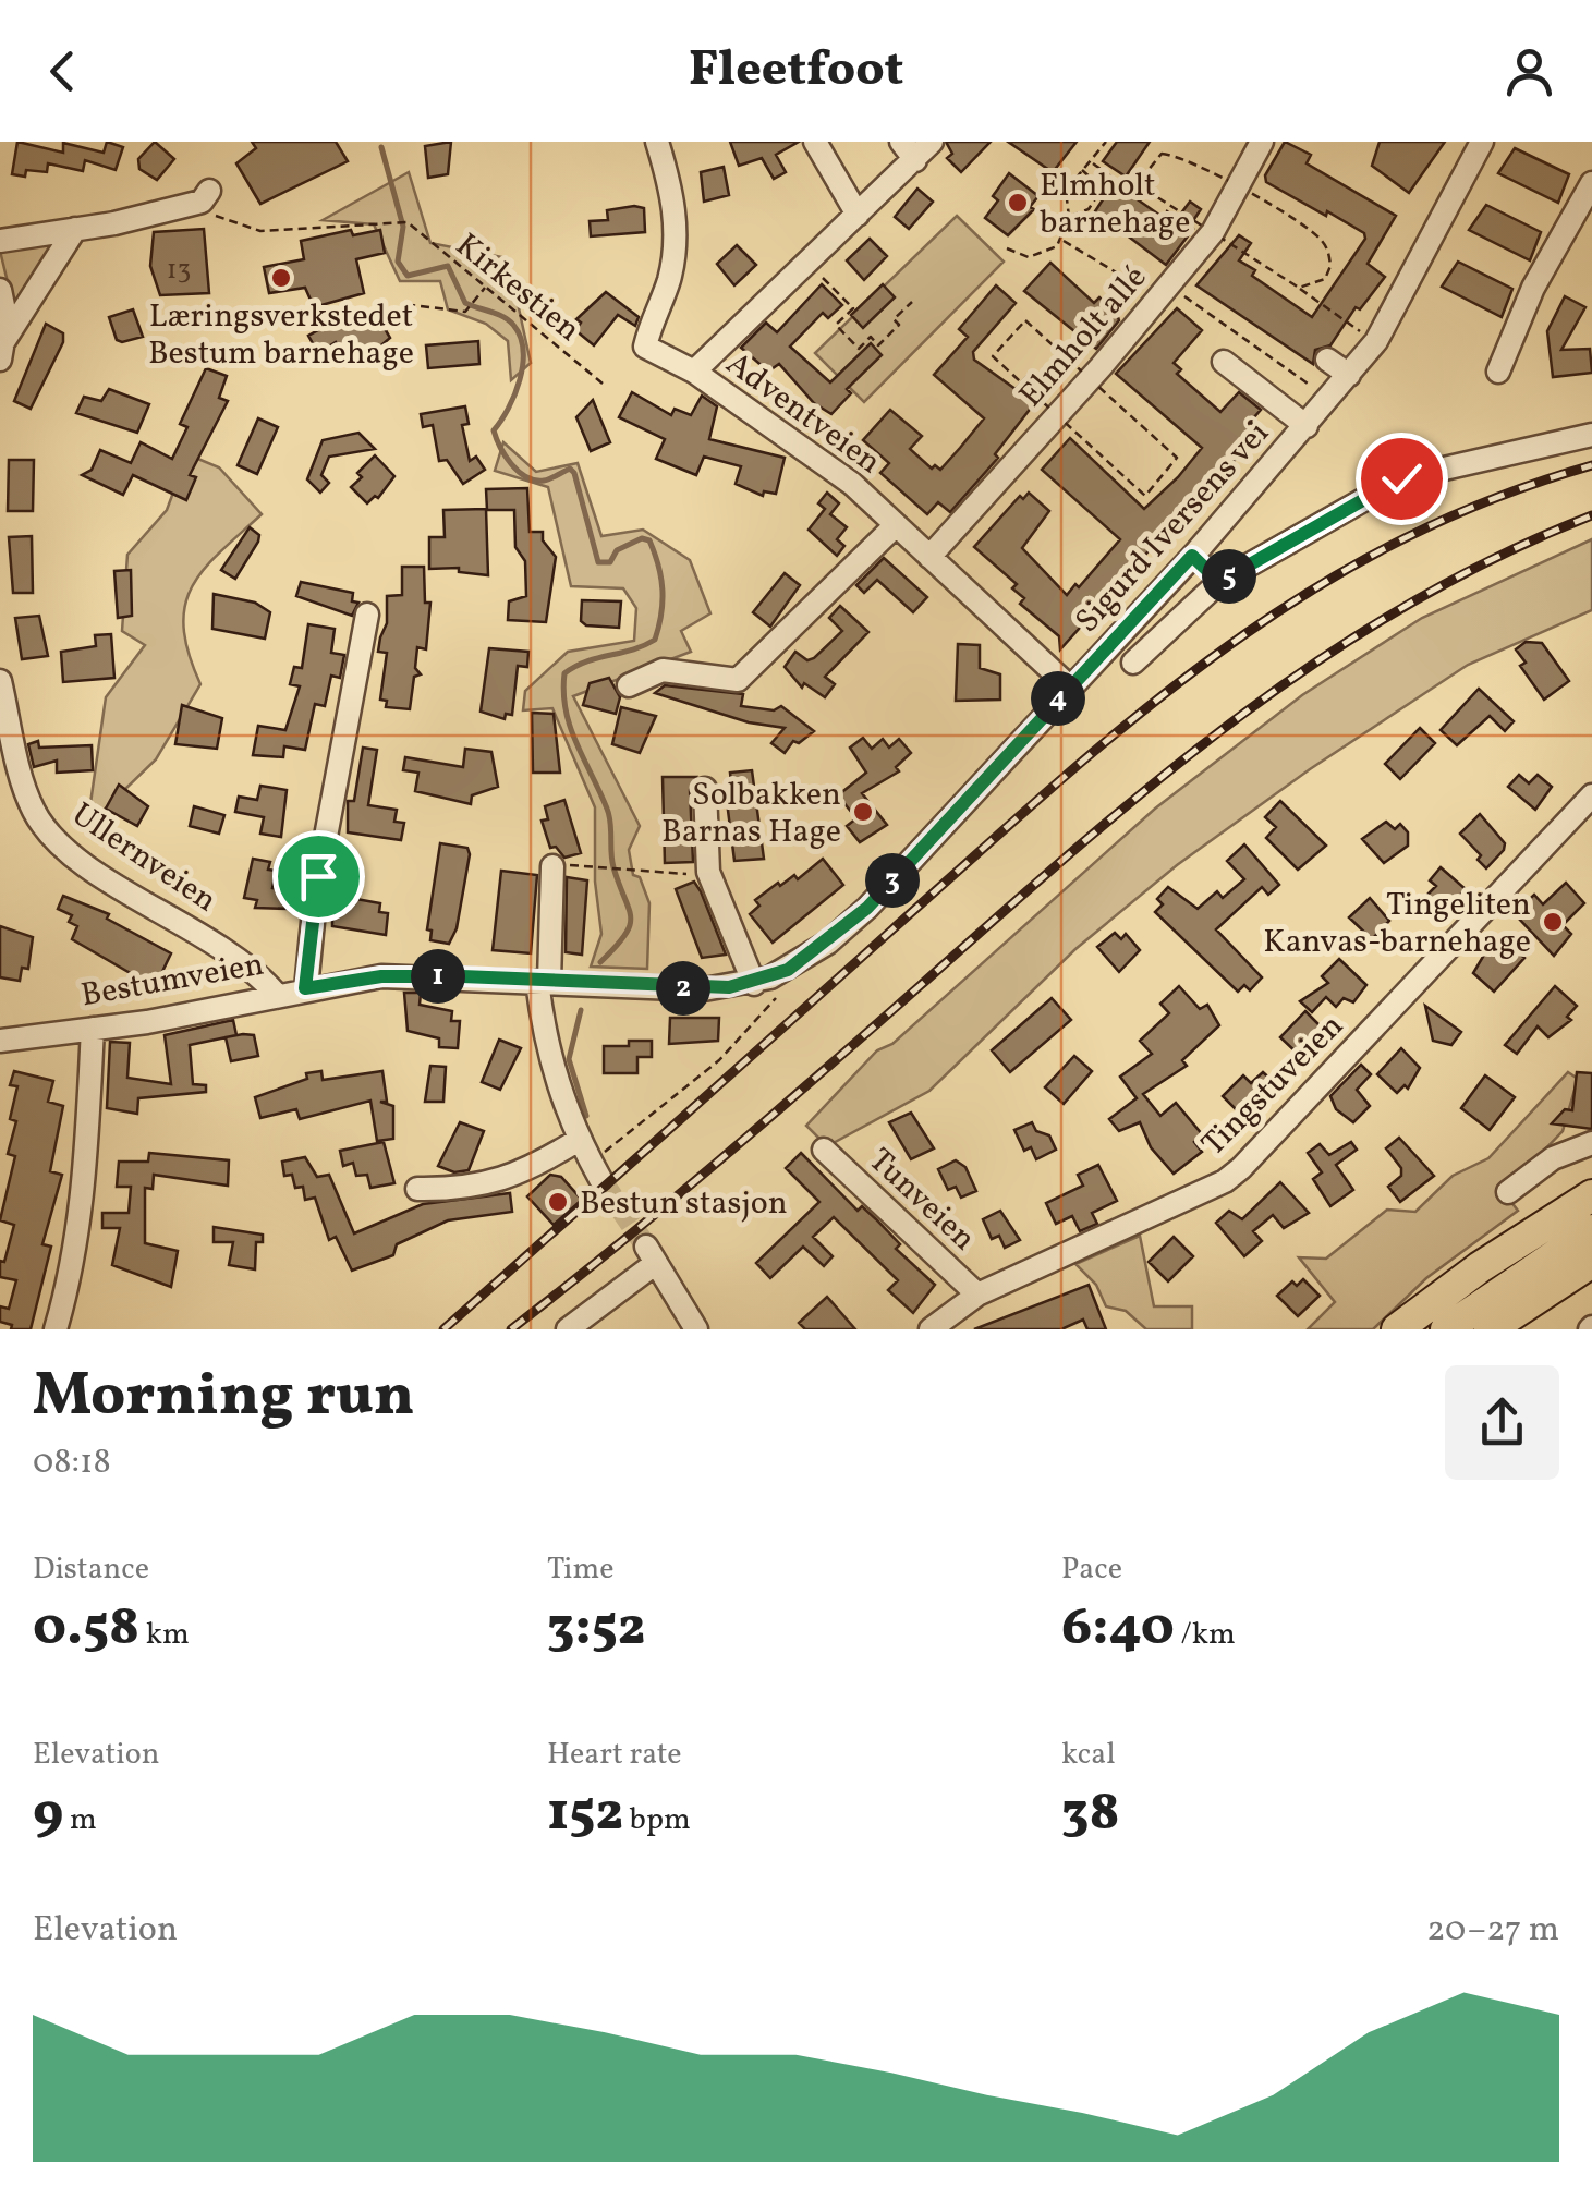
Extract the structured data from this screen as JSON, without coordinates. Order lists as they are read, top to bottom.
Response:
{
  "streets": {
    "street": [
      "Elmholt allé",
      "Adventveien",
      "Sigurd Iversens vei",
      "Ullernveien",
      "Bestumveien",
      "Tingstuveien",
      "Tunveien"
    ],
    "path": ["Kirkestien"]
  },
  "crossings": [
    ["Elmholt allé", "Adventveien"],
    ["Adventveien", "Sigurd Iversens vei"],
    ["Sigurd Iversens vei", "Bestumveien"],
    ["Ullernveien", "Bestumveien"],
    ["Tingstuveien", "Tunveien"]
  ],
  "places": [
    "Elmholt barnehage",
    "Læringsverkstedet Bestum barnehage",
    "Solbakken Barnas Hage",
    "Tingeliten Kanvas-barnehage",
    "Bestun stasjon"
  ],
  "house_numbers": ["13"],
  "page": {
    "header": "Fleetfoot",
    "pins": [
      "5",
      "4",
      "3",
      "1",
      "2"
    ],
    "heading": ["Morning run", "08:18"],
    "stats": [
      ["Distance", "0.58 km"],
      ["Time", "3:52"],
      ["Pace", "6:40 /km"],
      ["Elevation", "9 m"],
      ["Heart rate", "152 bpm"],
      ["kcal", "38"]
    ],
    "chart": ["Elevation", "20–27 m"]
  }
}
